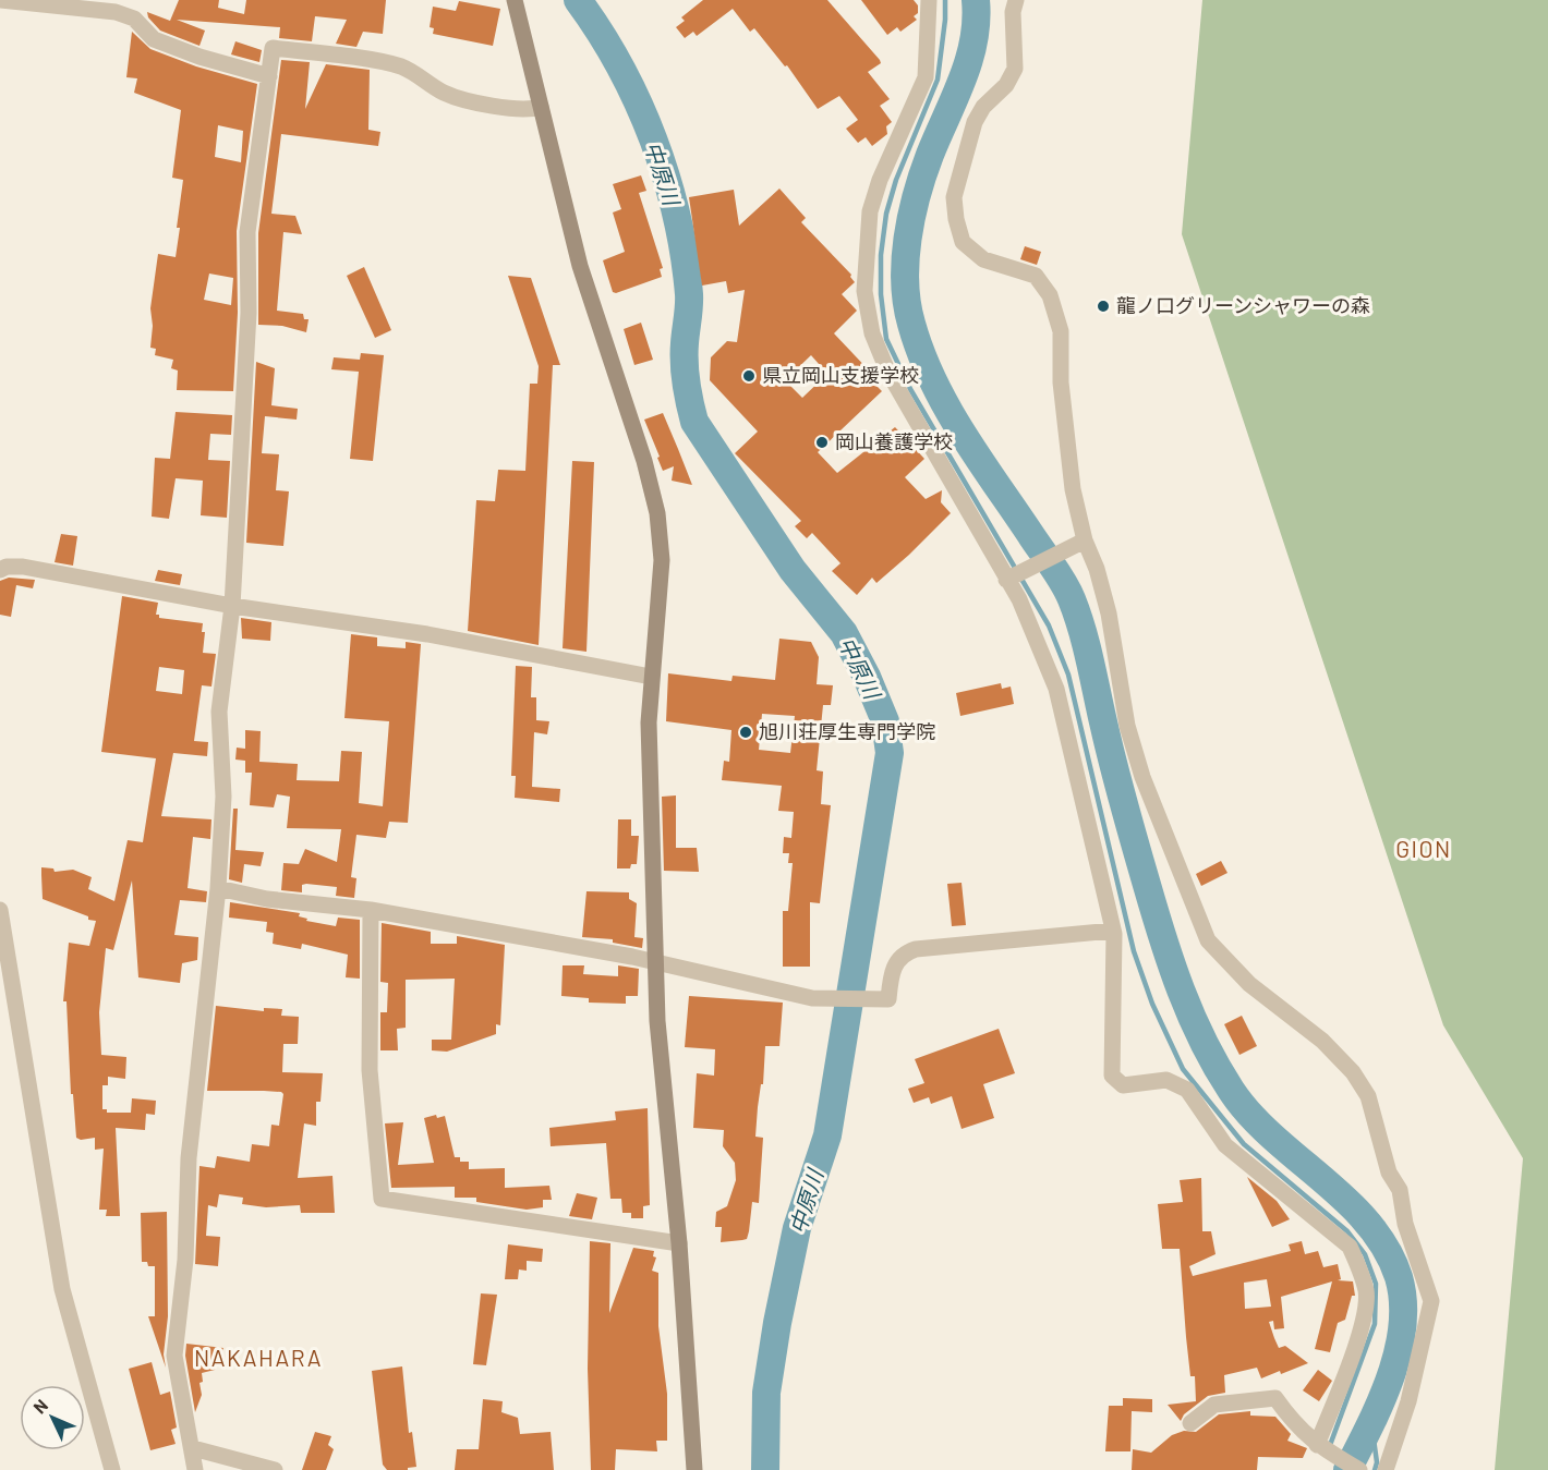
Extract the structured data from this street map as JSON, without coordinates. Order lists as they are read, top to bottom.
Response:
{
  "districts": ["GION", "NAKAHARA"],
  "water": ["中原川"],
  "places": [
    "龍ノ口グリーンシャワーの森",
    "県立岡山支援学校",
    "岡山養護学校",
    "旭川荘厚生専門学院"
  ],
  "north": "top left"
}
